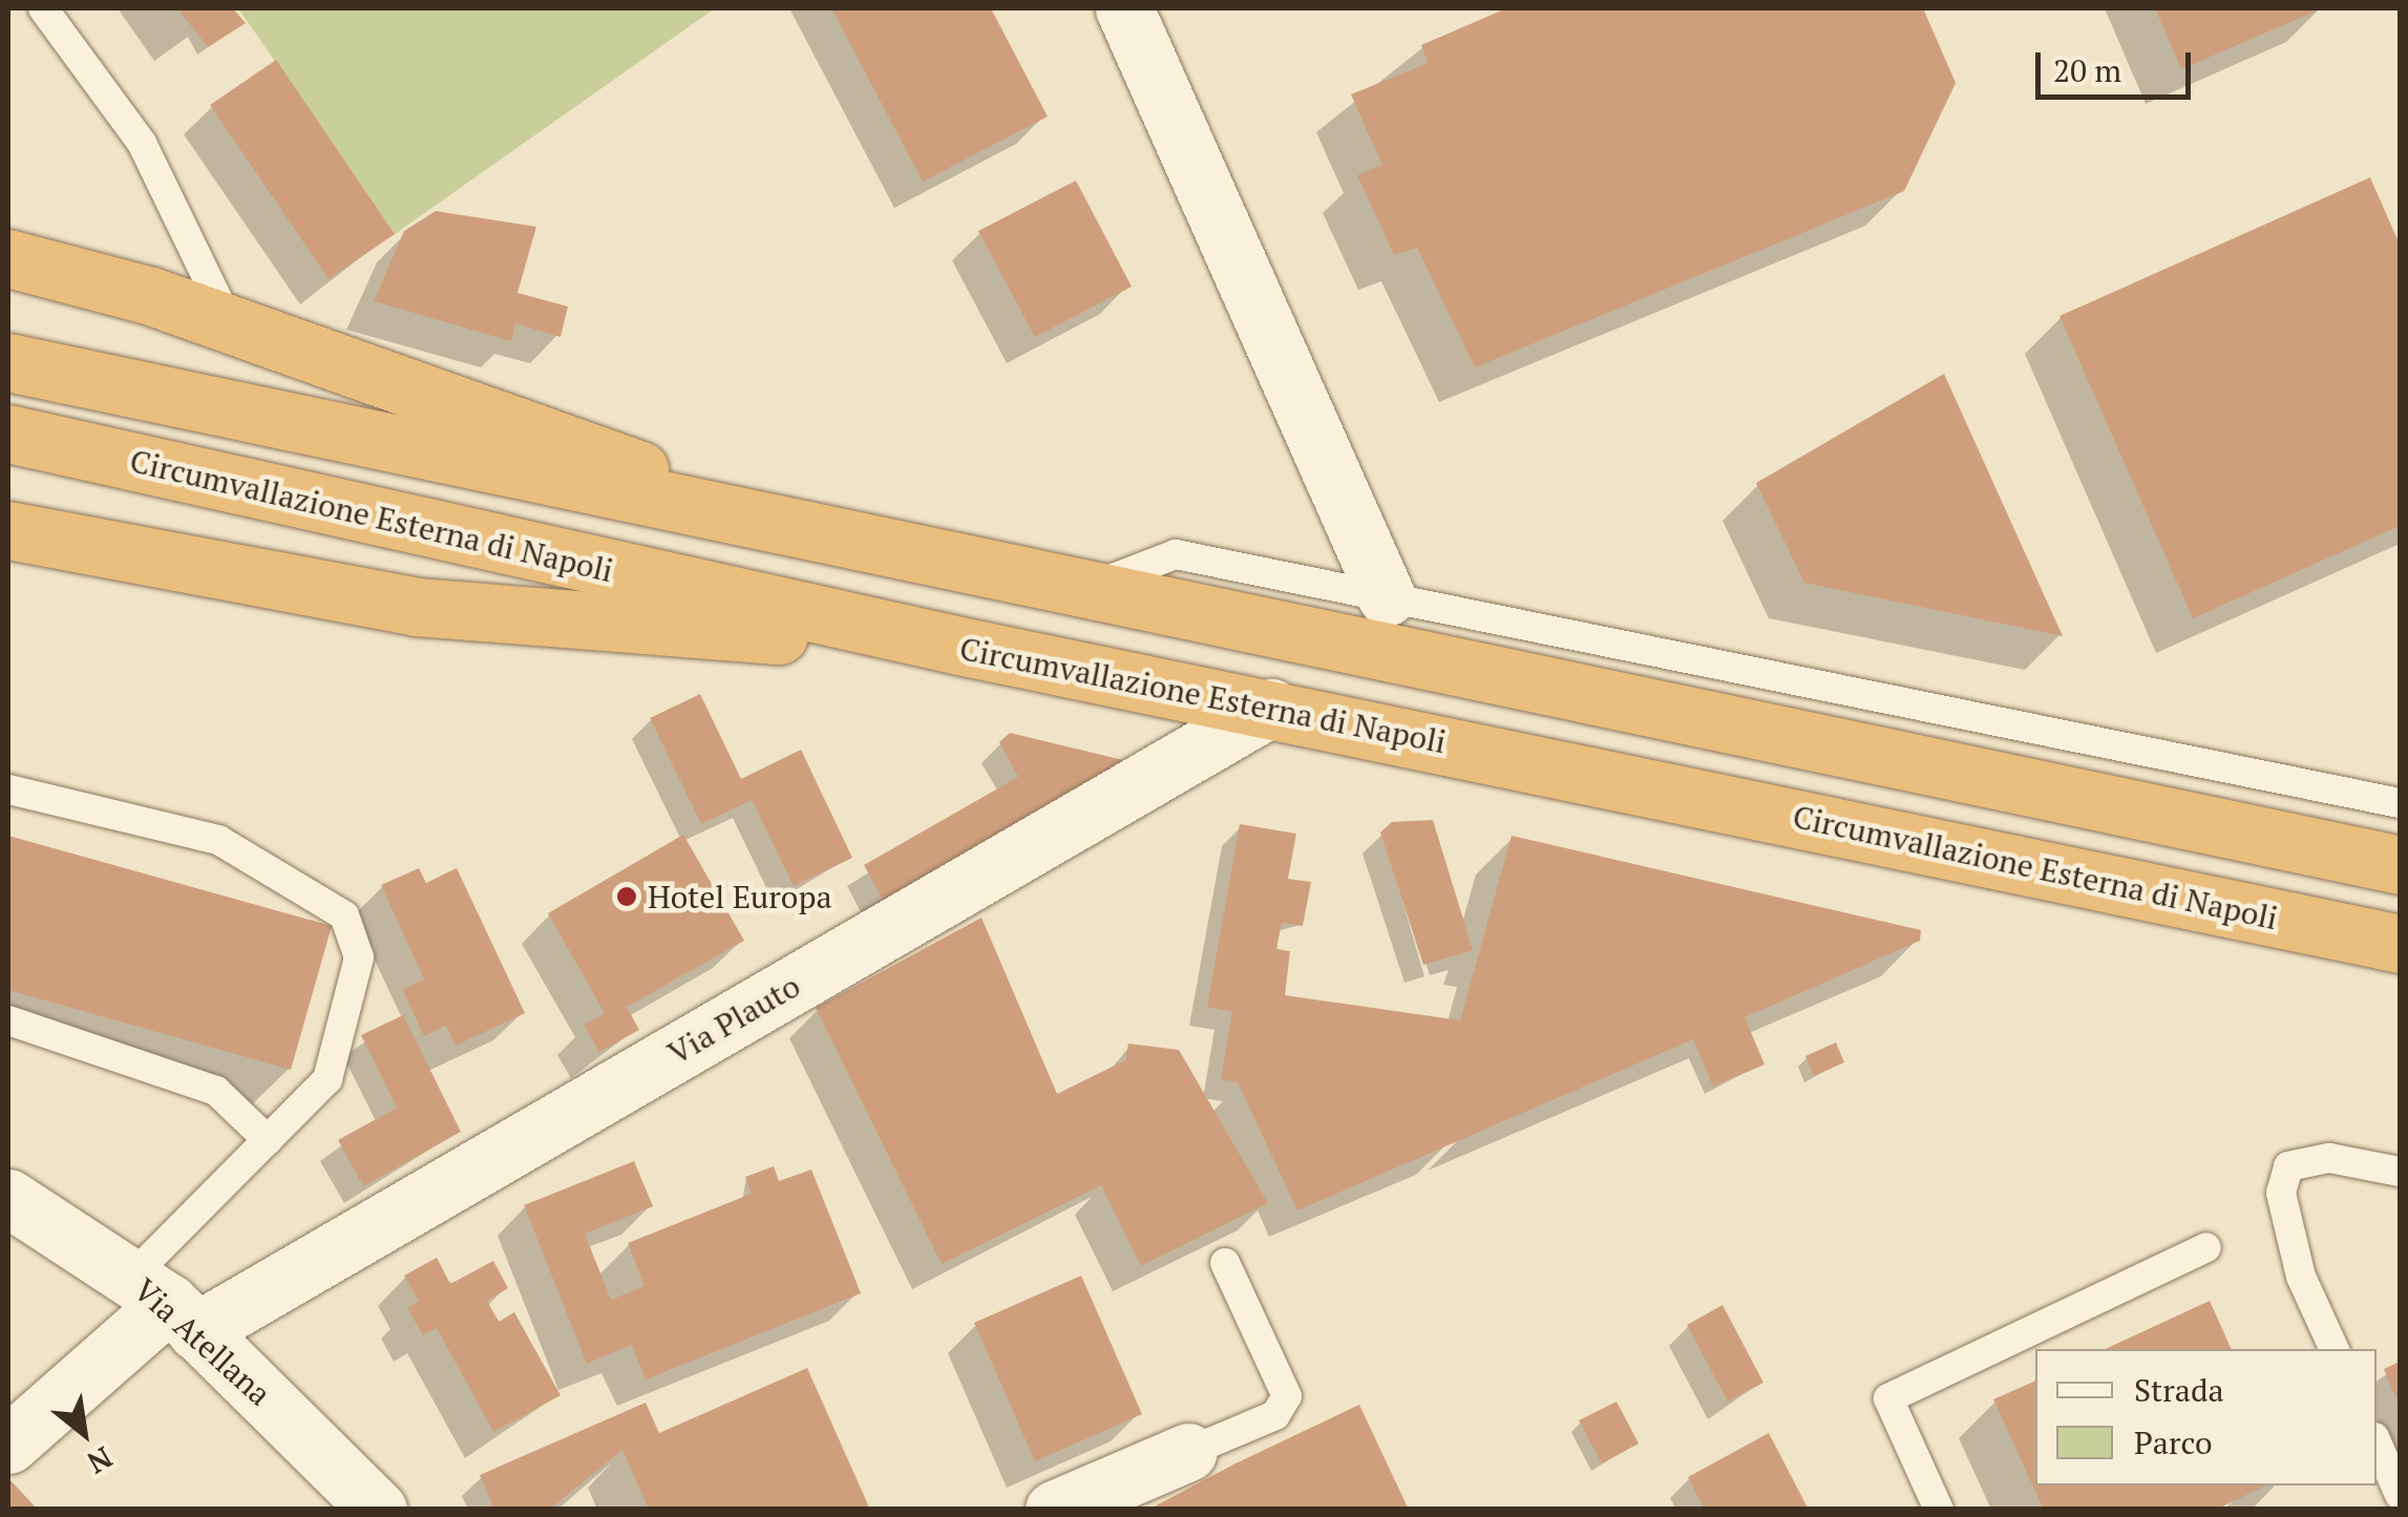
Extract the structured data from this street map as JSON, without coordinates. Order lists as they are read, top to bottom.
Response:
{
  "streets": {
    "highway": ["Circumvallazione Esterna di Napoli"],
    "street": ["Via Plauto", "Via Atellana"]
  },
  "crossings": [
    ["Circumvallazione Esterna di Napoli", "Via Plauto"],
    ["Via Plauto", "Via Atellana"]
  ],
  "places": ["Hotel Europa"],
  "legend": ["Strada", "Parco"],
  "scale_bar": "20 m",
  "north": "bottom right"
}
